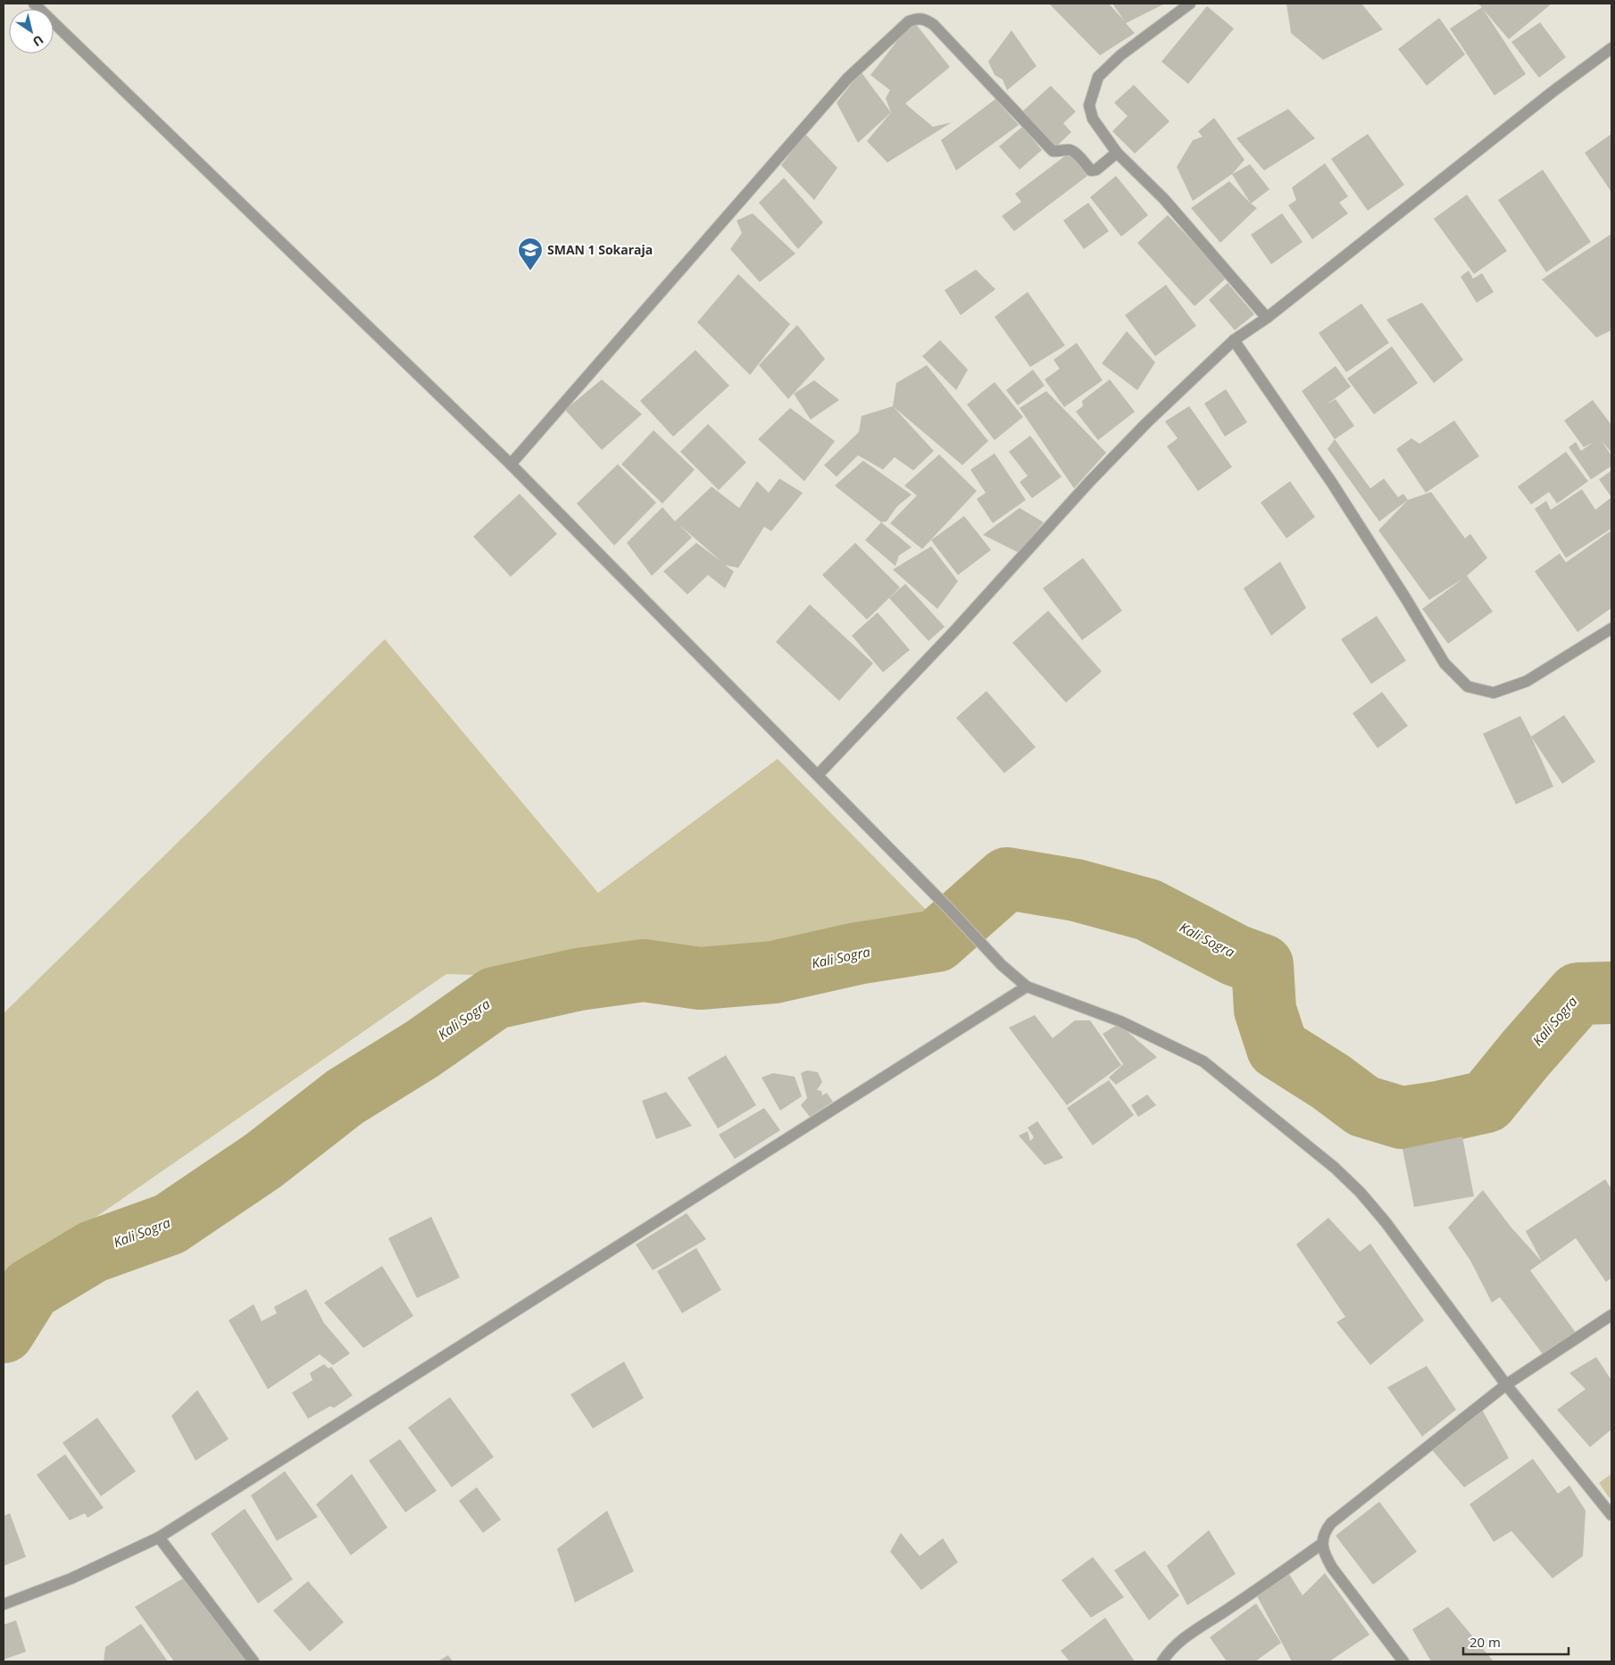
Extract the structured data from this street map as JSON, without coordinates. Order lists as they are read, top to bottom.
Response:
{
  "water": ["Kali Sogra"],
  "places": {
    "school or university": ["SMAN 1 Sokaraja"]
  },
  "scale_bar": "20 m",
  "north": "bottom right"
}
